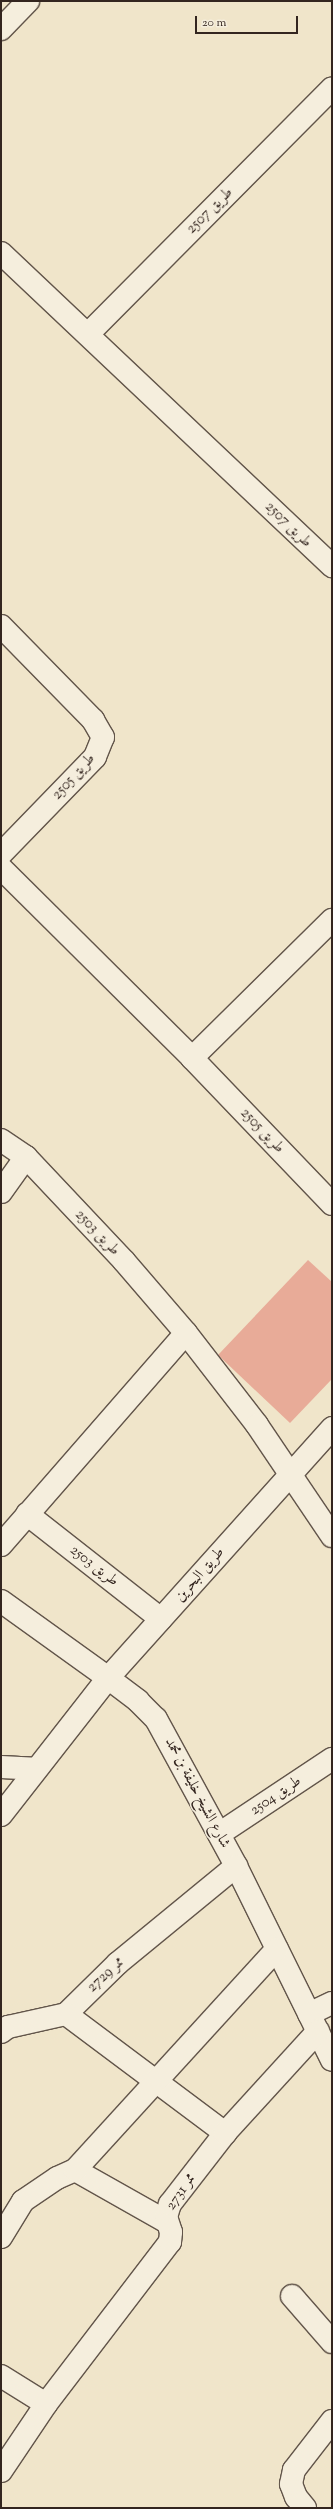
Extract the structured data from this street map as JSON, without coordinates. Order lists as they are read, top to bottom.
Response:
{
  "streets": {
    "street": [
      "طريق 2507",
      "طريق 2505",
      "طريق 2503",
      "طريق البحرين",
      "شارع الشيخ خليفة بن محمد",
      "طريق 2504",
      "ممر 2729",
      "ممر 2731"
    ]
  },
  "crossings": [
    ["طريق 2503", "طريق البحرين"],
    ["طريق البحرين", "شارع الشيخ خليفة بن محمد"],
    ["شارع الشيخ خليفة بن محمد", "طريق 2504"],
    ["شارع الشيخ خليفة بن محمد", "ممر 2729"],
    ["شارع الشيخ خليفة بن محمد", "ممر 2731"]
  ],
  "scale_bar": "20 m"
}
